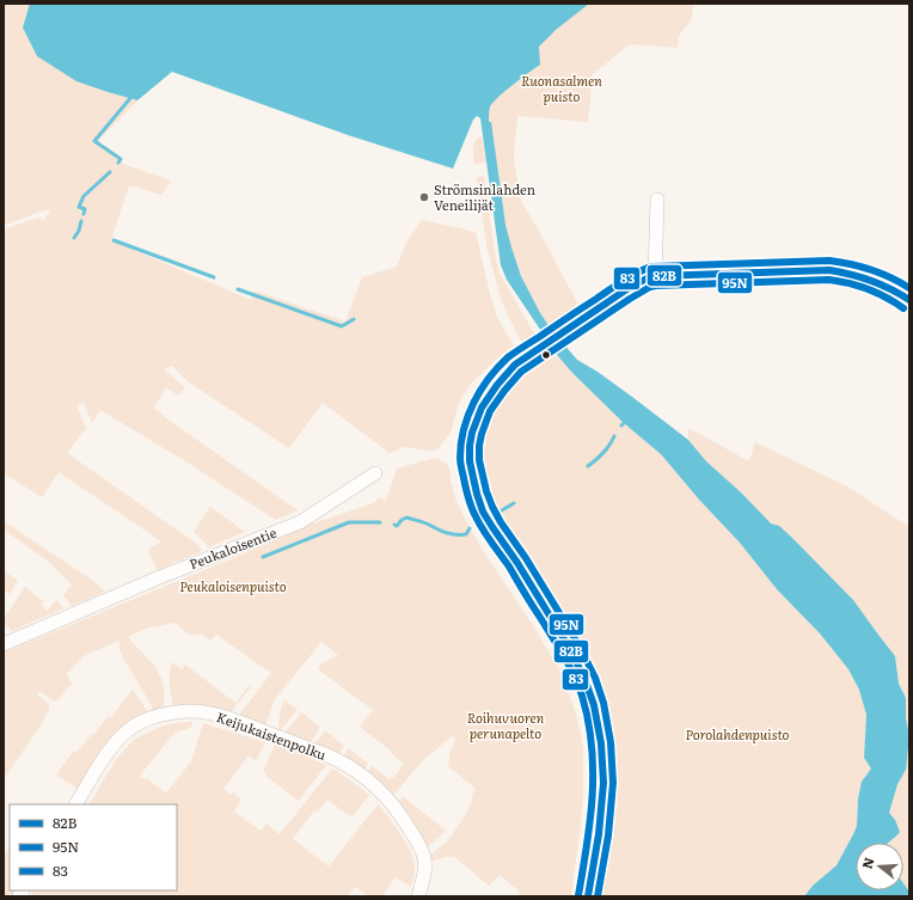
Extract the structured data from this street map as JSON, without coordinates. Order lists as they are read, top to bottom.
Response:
{
  "streets": {
    "street": ["Peukaloisentie", "Keijukaistenpolku"]
  },
  "parks": [
    "Ruonasalmen puisto",
    "Peukaloisenpuisto",
    "Roihuvuoren perunapelto",
    "Porolahdenpuisto"
  ],
  "places": ["Strömsinlahden Veneilijät"],
  "lines": ["transit line 83", "transit line 82B", "transit line 95N"],
  "legend": ["82B", "95N", "83"],
  "north": "left"
}
